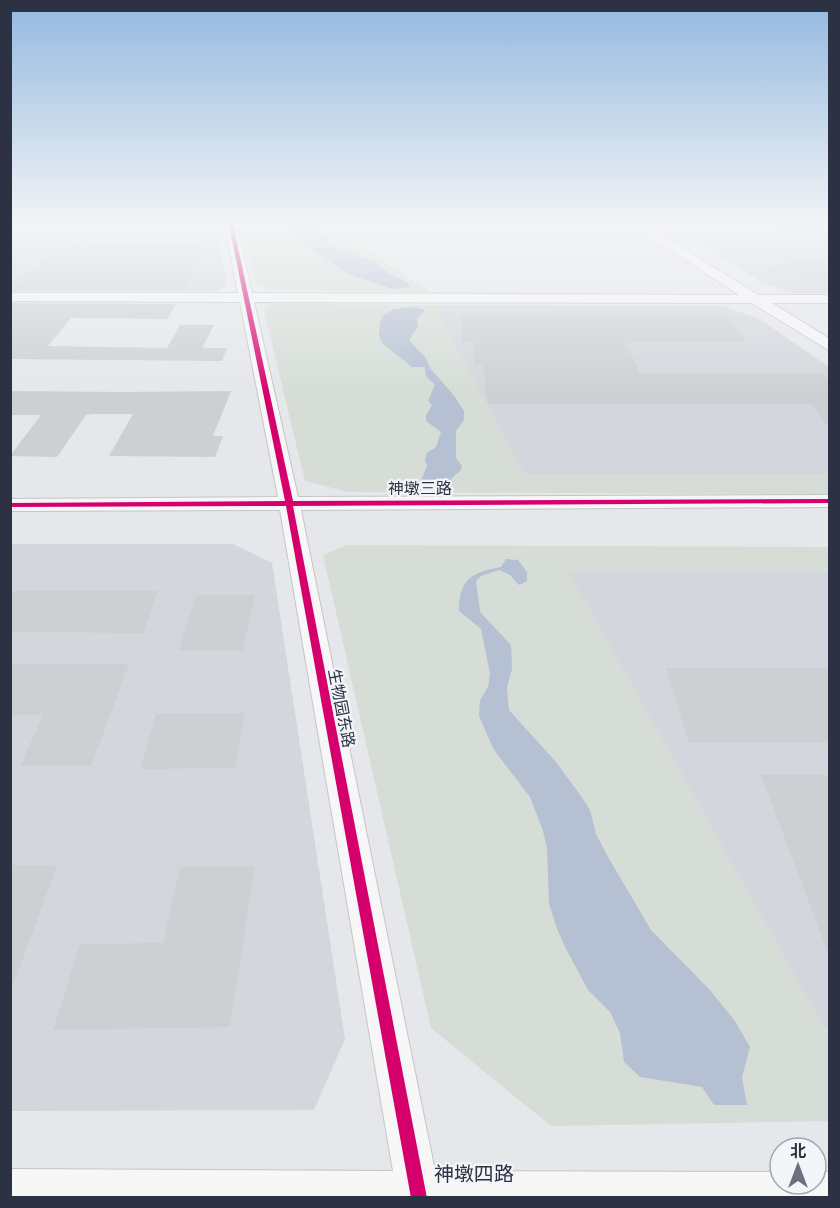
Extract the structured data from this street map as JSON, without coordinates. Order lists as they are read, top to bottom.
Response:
{
  "streets": {
    "street": ["神墩三路", "生物园东路", "神墩四路"]
  },
  "crossings": [
    ["神墩三路", "生物园东路"],
    ["生物园东路", "神墩四路"]
  ],
  "north": "top"
}
